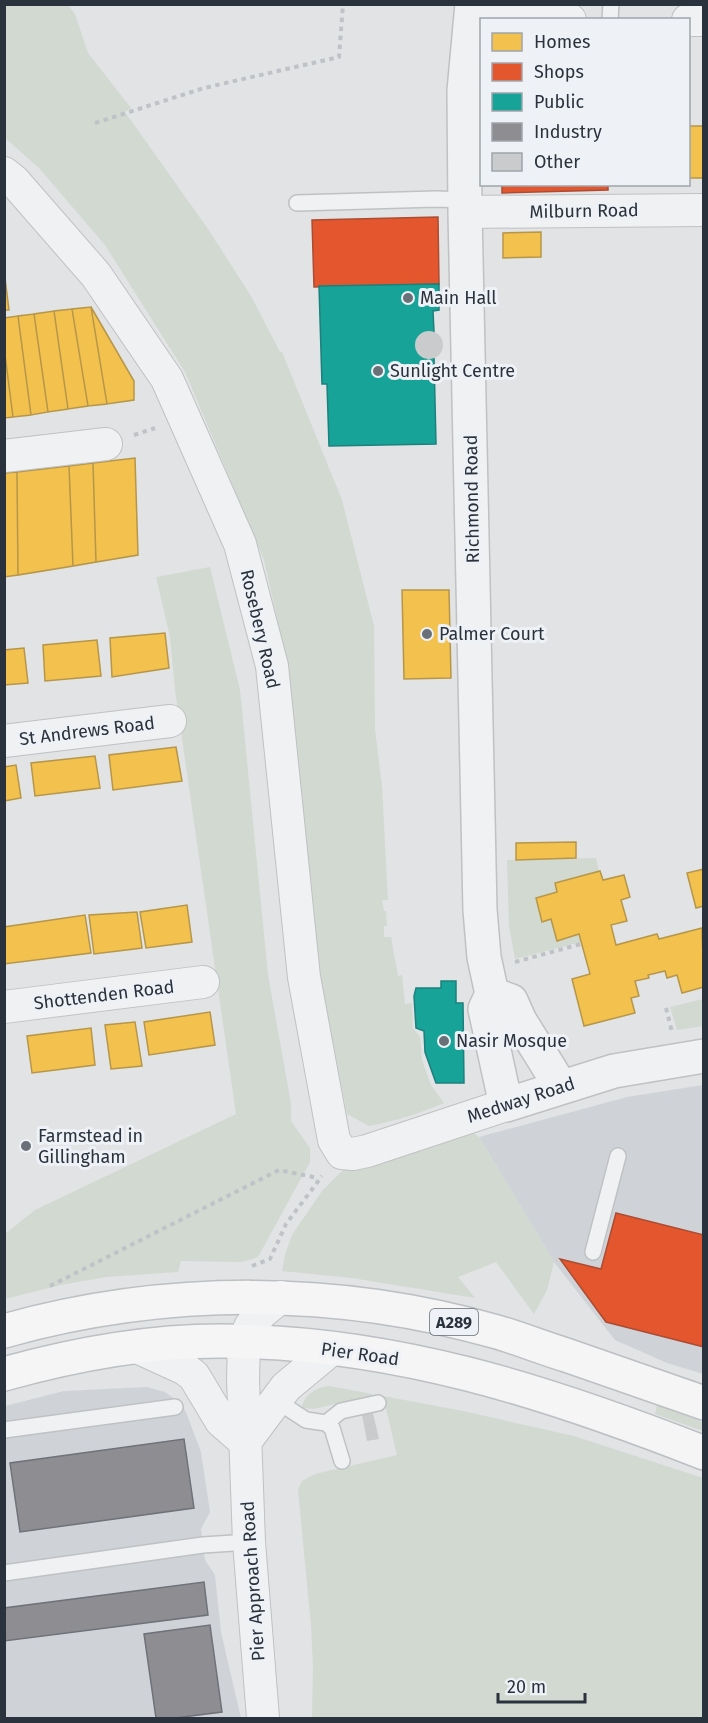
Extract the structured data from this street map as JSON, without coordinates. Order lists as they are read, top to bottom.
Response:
{
  "streets": {
    "main road": ["A289", "Pier Road"],
    "street": [
      "Milburn Road",
      "Richmond Road",
      "Rosebery Road",
      "St Andrews Road",
      "Shottenden Road",
      "Medway Road",
      "Pier Approach Road"
    ]
  },
  "crossings": [
    ["Milburn Road", "Richmond Road"],
    ["Richmond Road", "Medway Road"],
    ["Rosebery Road", "Medway Road"],
    ["A289", "Pier Approach Road"],
    ["Pier Road", "Pier Approach Road"]
  ],
  "places": [
    "Main Hall",
    "Sunlight Centre",
    "Palmer Court",
    "Nasir Mosque",
    "Farmstead in Gillingham"
  ],
  "legend": [
    "Homes",
    "Shops",
    "Public",
    "Industry",
    "Other"
  ],
  "scale_bar": "20 m"
}
